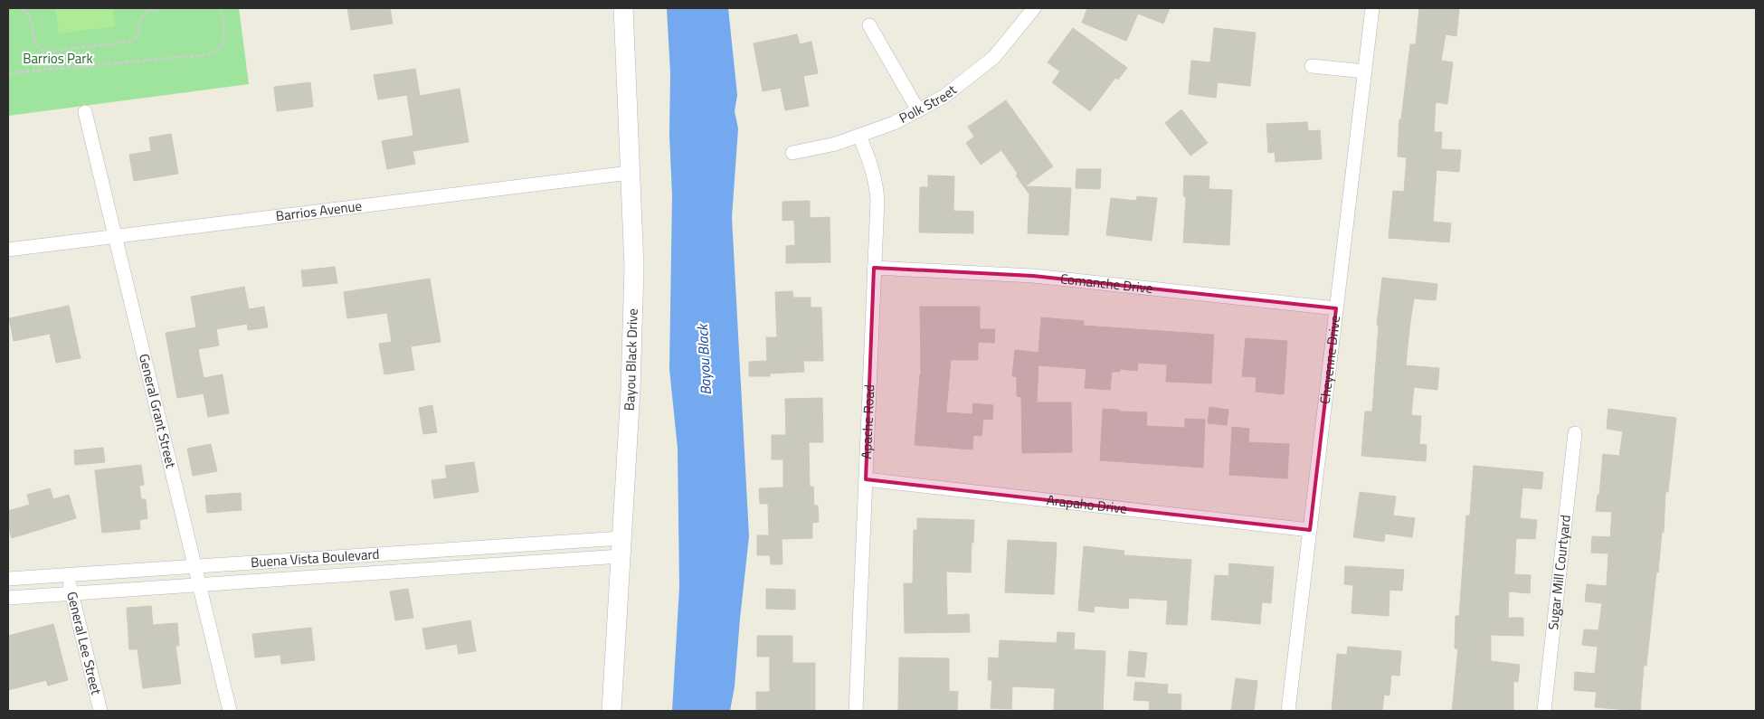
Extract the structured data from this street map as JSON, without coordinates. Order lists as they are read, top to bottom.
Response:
{
  "streets": {
    "main road": ["Bayou Black Drive"],
    "street": [
      "Polk Street",
      "Barrios Avenue",
      "Comanche Drive",
      "Cheyenne Drive",
      "General Grant Street",
      "Apache Road",
      "Arapaho Drive",
      "Buena Vista Boulevard",
      "Sugar Mill Courtyard",
      "General Lee Street"
    ]
  },
  "crossings": [
    ["Polk Street", "Apache Road"],
    ["Barrios Avenue", "Bayou Black Drive"],
    ["Barrios Avenue", "General Grant Street"],
    ["Comanche Drive", "Cheyenne Drive"],
    ["Comanche Drive", "Apache Road"],
    ["Bayou Black Drive", "Buena Vista Boulevard"],
    ["Cheyenne Drive", "Arapaho Drive"],
    ["General Grant Street", "Buena Vista Boulevard"],
    ["Apache Road", "Arapaho Drive"],
    ["Buena Vista Boulevard", "General Lee Street"]
  ],
  "water": ["Bayou Black"],
  "parks": ["Barrios Park"]
}
